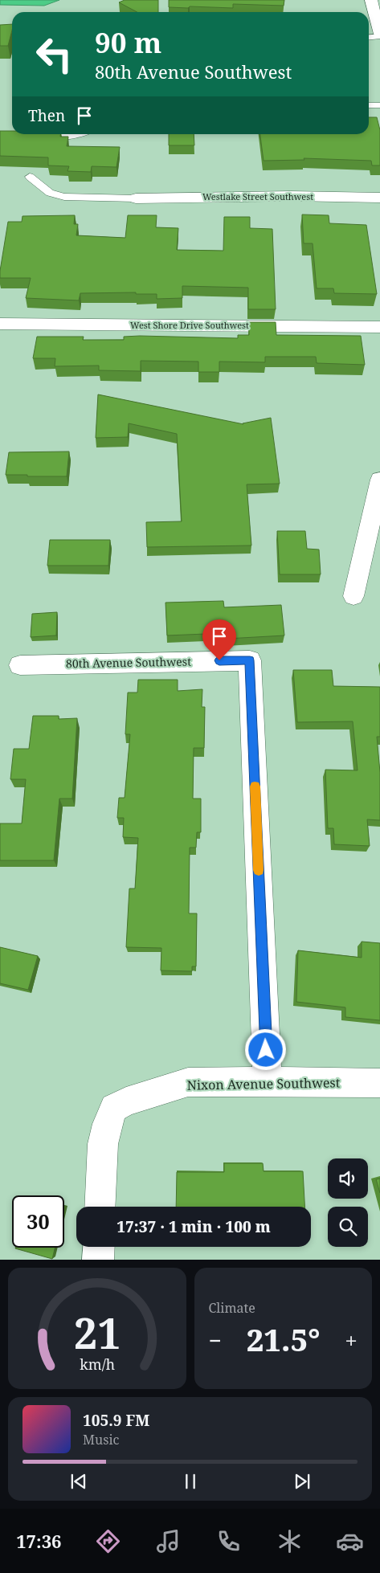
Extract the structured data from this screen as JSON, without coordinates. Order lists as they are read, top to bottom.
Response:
{
  "streets": {
    "street": [
      "Westlake Street Southwest",
      "West Shore Drive Southwest",
      "80th Avenue Southwest",
      "Nixon Avenue Southwest"
    ]
  },
  "crossings": [
    ["80th Avenue Southwest", "Nixon Avenue Southwest"]
  ],
  "page": {
    "turn": ["90 m", "80th Avenue Southwest"],
    "then": "Then",
    "limit": "30",
    "trip": "17:37 · 1 min · 100 m",
    "tile": "Climate",
    "heat": ["−", "21.5°", "+"],
    "song": ["105.9 FM", "Music"],
    "tabs": "17:36",
    "gauge": ["21", "km/h"]
  }
}
